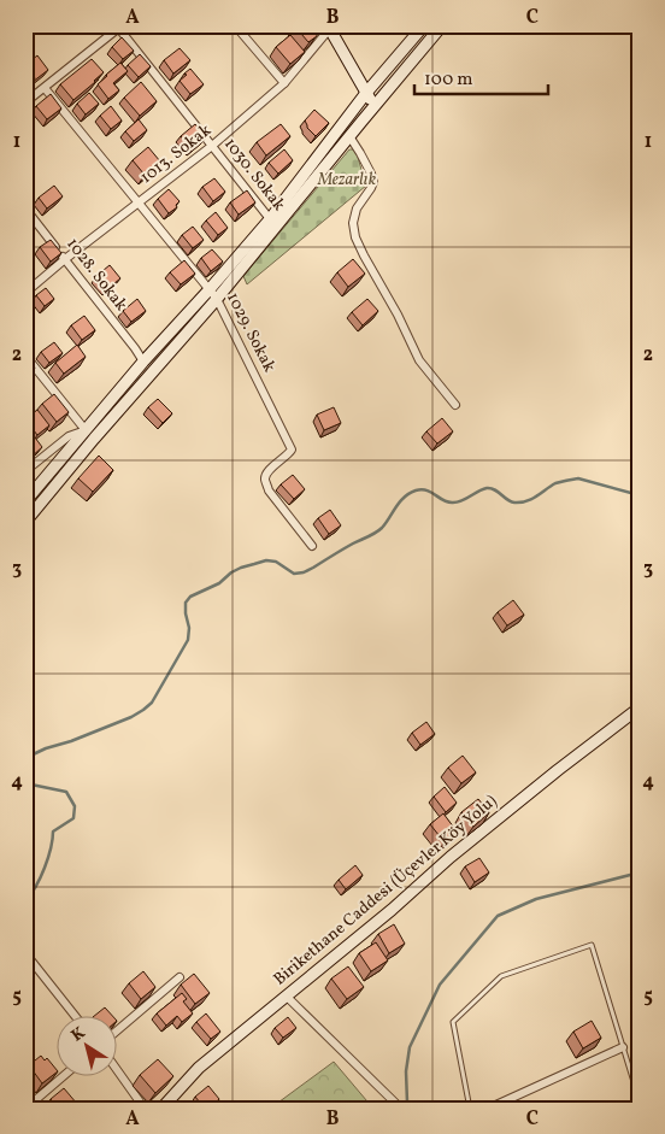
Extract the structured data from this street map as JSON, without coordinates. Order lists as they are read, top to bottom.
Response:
{
  "streets": {
    "street": [
      "1013. Sokak",
      "1030. Sokak",
      "1028. Sokak",
      "1029. Sokak",
      "Birikethane Caddesi (Üçevler Köy Yolu)"
    ]
  },
  "crossings": [
    ["1013. Sokak", "1030. Sokak"],
    ["1013. Sokak", "1028. Sokak"],
    ["1013. Sokak", "1029. Sokak"]
  ],
  "parks": ["Mezarlık"],
  "scale_bar": "100 m",
  "north": "top left",
  "grid": {
    "columns": ["A", "B", "C"],
    "rows": [
      "1",
      "2",
      "3",
      "4",
      "5"
    ]
  }
}
